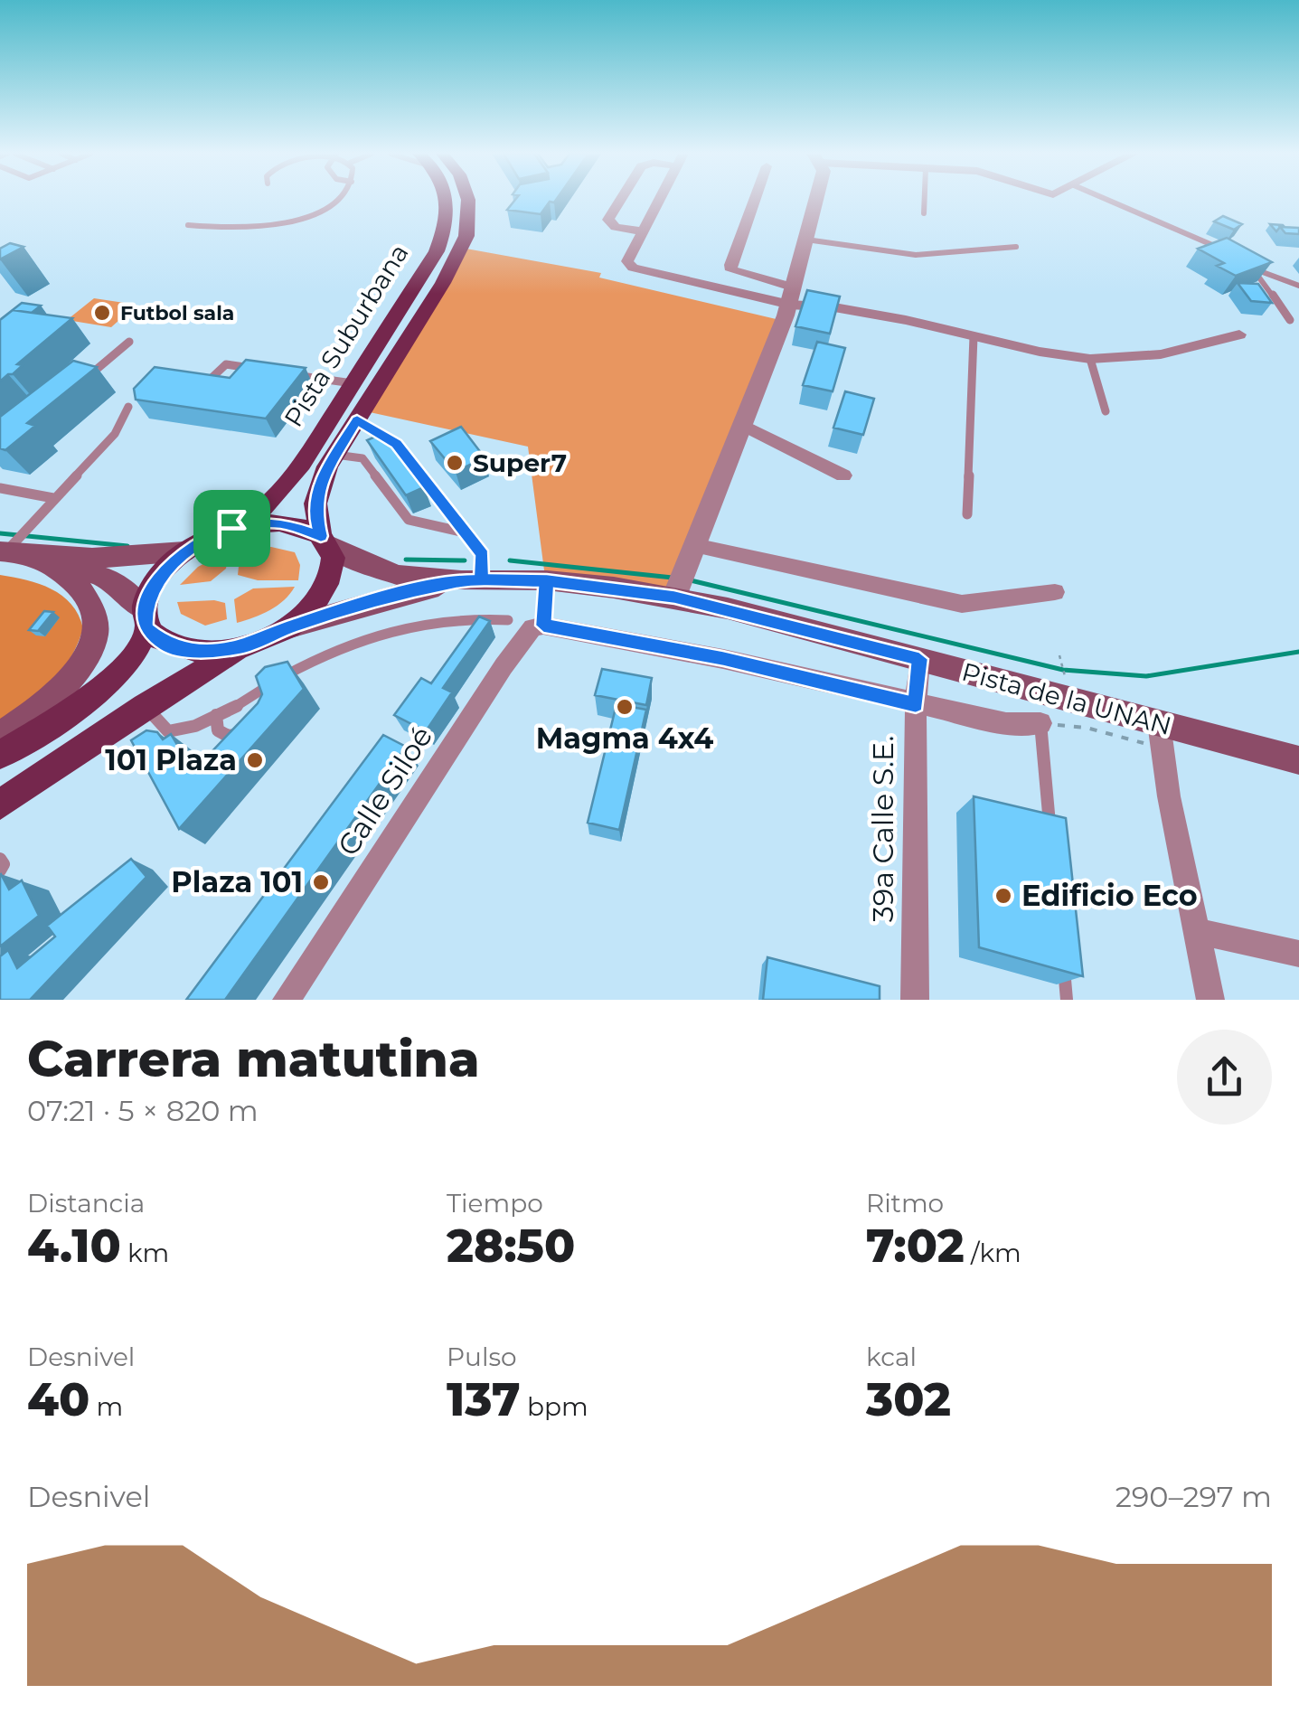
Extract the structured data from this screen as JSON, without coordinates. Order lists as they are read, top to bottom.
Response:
{
  "streets": {
    "main road": ["Pista Suburbana", "Pista de la UNAN"],
    "street": ["Calle Siloé", "39a Calle S.E."]
  },
  "crossings": [
    ["Pista Suburbana", "Pista de la UNAN"],
    ["Pista de la UNAN", "39a Calle S.E."],
    ["Calle Siloé", "39a Calle S.E."]
  ],
  "places": [
    "Futbol sala",
    "Super7",
    "Magma 4x4",
    "101 Plaza",
    "Plaza 101",
    "Edificio Eco"
  ],
  "page": {
    "heading": ["Carrera matutina", "07:21 · 5 × 820 m"],
    "stats": [
      ["Distancia", "4.10 km"],
      ["Tiempo", "28:50"],
      ["Ritmo", "7:02 /km"],
      ["Desnivel", "40 m"],
      ["Pulso", "137 bpm"],
      ["kcal", "302"]
    ],
    "chart": ["Desnivel", "290–297 m"]
  }
}
